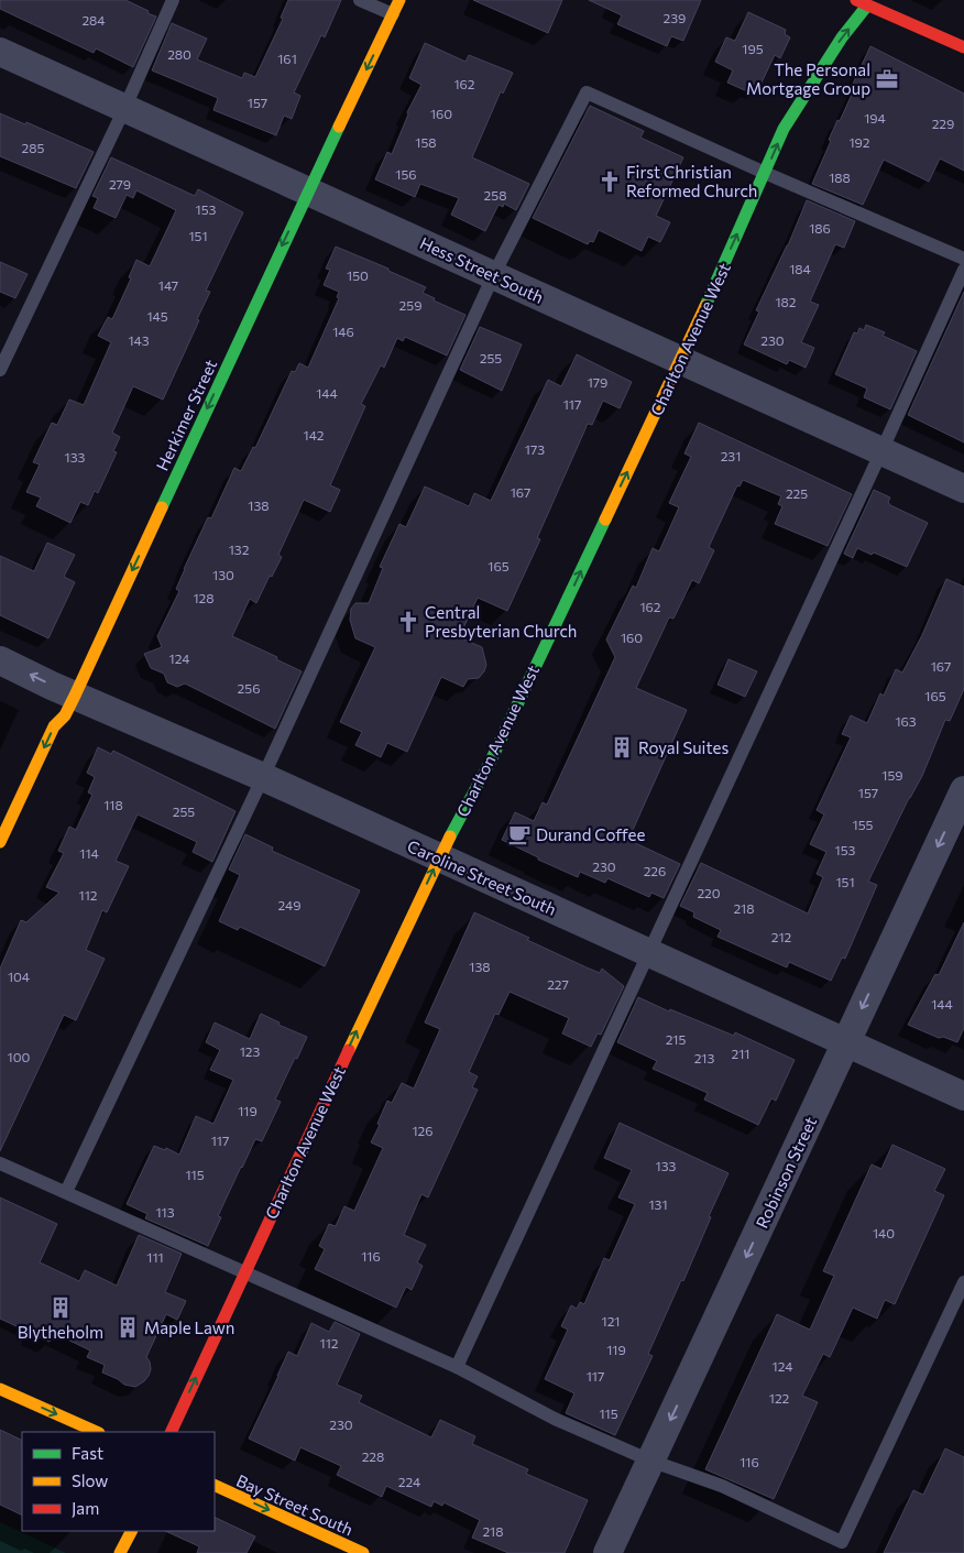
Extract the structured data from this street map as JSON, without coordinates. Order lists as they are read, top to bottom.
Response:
{
  "streets": {
    "street": [
      "Hess Street South",
      "Charlton Avenue West",
      "Herkimer Street",
      "Caroline Street South",
      "Robinson Street",
      "Bay Street South"
    ]
  },
  "crossings": [
    ["Hess Street South", "Charlton Avenue West"],
    ["Hess Street South", "Herkimer Street"],
    ["Charlton Avenue West", "Caroline Street South"],
    ["Herkimer Street", "Caroline Street South"],
    ["Caroline Street South", "Robinson Street"]
  ],
  "one_way": [
    "Charlton Avenue West",
    "Herkimer Street",
    "Robinson Street",
    "Bay Street South"
  ],
  "places": {
    "office": ["The Personal Mortgage Group"],
    "church": ["First Christian Reformed Church", "Central Presbyterian Church"],
    "building": ["Royal Suites", "Blytheholm", "Maple Lawn"],
    "cafe": ["Durand Coffee"]
  },
  "house_numbers": [
    "239",
    "284",
    "195",
    "280",
    "161",
    "162",
    "157",
    "160",
    "194",
    "229",
    "158",
    "192",
    "285",
    "156",
    "188",
    "279",
    "258",
    "153",
    "186",
    "151",
    "184",
    "150",
    "147",
    "182",
    "259",
    "145",
    "146",
    "143",
    "230",
    "255",
    "179",
    "144",
    "117",
    "142",
    "173",
    "231",
    "133",
    "167",
    "225",
    "138",
    "132",
    "165",
    "130",
    "128",
    "162",
    "160",
    "124",
    "167",
    "256",
    "165",
    "163",
    "159",
    "157",
    "118",
    "255",
    "155",
    "153",
    "114",
    "230",
    "226",
    "151",
    "220",
    "112",
    "249",
    "218",
    "212",
    "138",
    "104",
    "227",
    "144",
    "215",
    "123",
    "211",
    "100",
    "213",
    "119",
    "126",
    "117",
    "133",
    "115",
    "131",
    "113",
    "140",
    "116",
    "111",
    "121",
    "112",
    "119",
    "124",
    "117",
    "122",
    "115",
    "230",
    "228",
    "116",
    "224",
    "218"
  ],
  "legend": ["Fast", "Slow", "Jam"]
}
